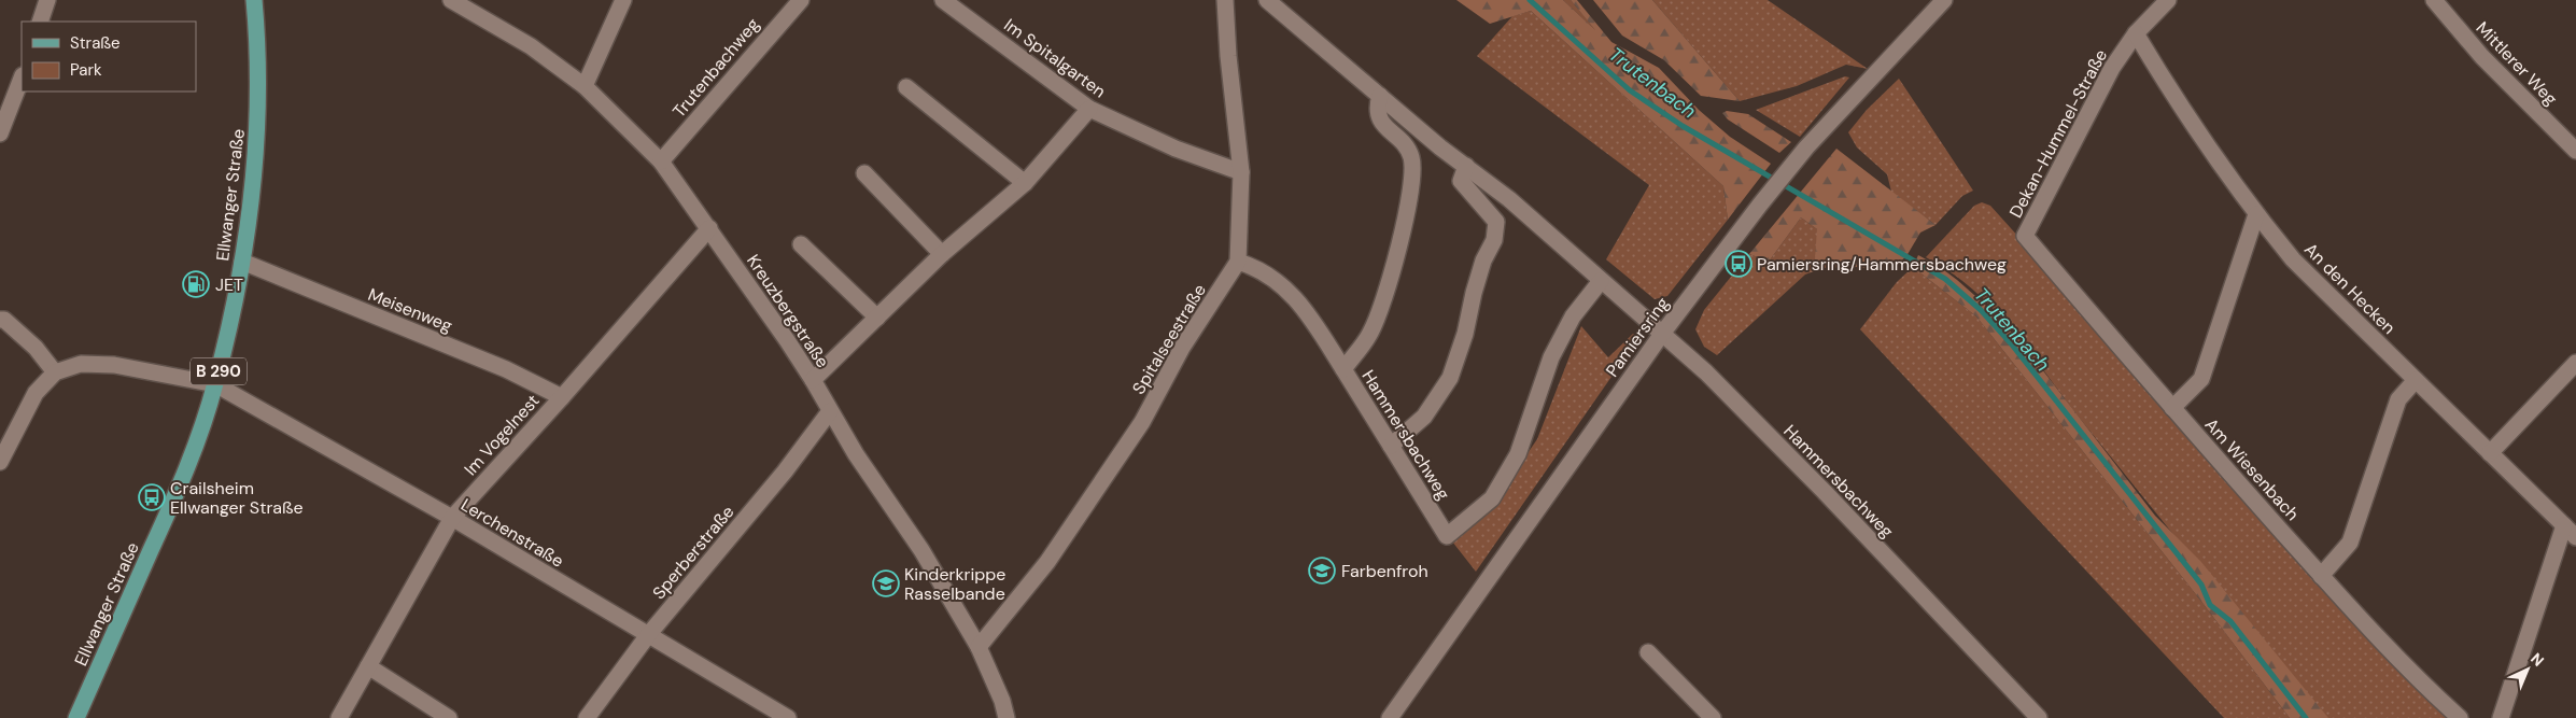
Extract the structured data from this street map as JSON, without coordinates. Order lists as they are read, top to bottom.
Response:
{
  "streets": {
    "main road": ["Ellwanger Straße", "B 290"],
    "street": [
      "Im Spitalgarten",
      "Mittlerer Weg",
      "Trutenbachweg",
      "Dekan-Hummel-Straße",
      "An den Hecken",
      "Meisenweg",
      "Kreuzbergstraße",
      "Pamiersring",
      "Spitalseestraße",
      "Im Vogelnest",
      "Hammersbachweg",
      "Am Wiesenbach",
      "Lerchenstraße",
      "Sperberstraße"
    ]
  },
  "crossings": [
    ["Trutenbachweg", "Kreuzbergstraße"],
    ["Dekan-Hummel-Straße", "An den Hecken"],
    ["Dekan-Hummel-Straße", "Am Wiesenbach"],
    ["Ellwanger Straße", "Meisenweg"],
    ["Ellwanger Straße", "Lerchenstraße"],
    ["Meisenweg", "Im Vogelnest"],
    ["Kreuzbergstraße", "Spitalseestraße"],
    ["Kreuzbergstraße", "Im Vogelnest"],
    ["Kreuzbergstraße", "Sperberstraße"],
    ["Pamiersring", "Hammersbachweg"],
    ["Spitalseestraße", "Hammersbachweg"],
    ["Im Vogelnest", "Lerchenstraße"],
    ["Lerchenstraße", "Sperberstraße"]
  ],
  "water": ["Trutenbach"],
  "places": {
    "bus stop": ["Pamiersring/Hammersbachweg", "Crailsheim Ellwanger Straße"],
    "fuel station": ["JET"],
    "school or university": ["Farbenfroh", "Kinderkrippe Rasselbande"]
  },
  "legend": ["Straße", "Park"],
  "north": "top right"
}
